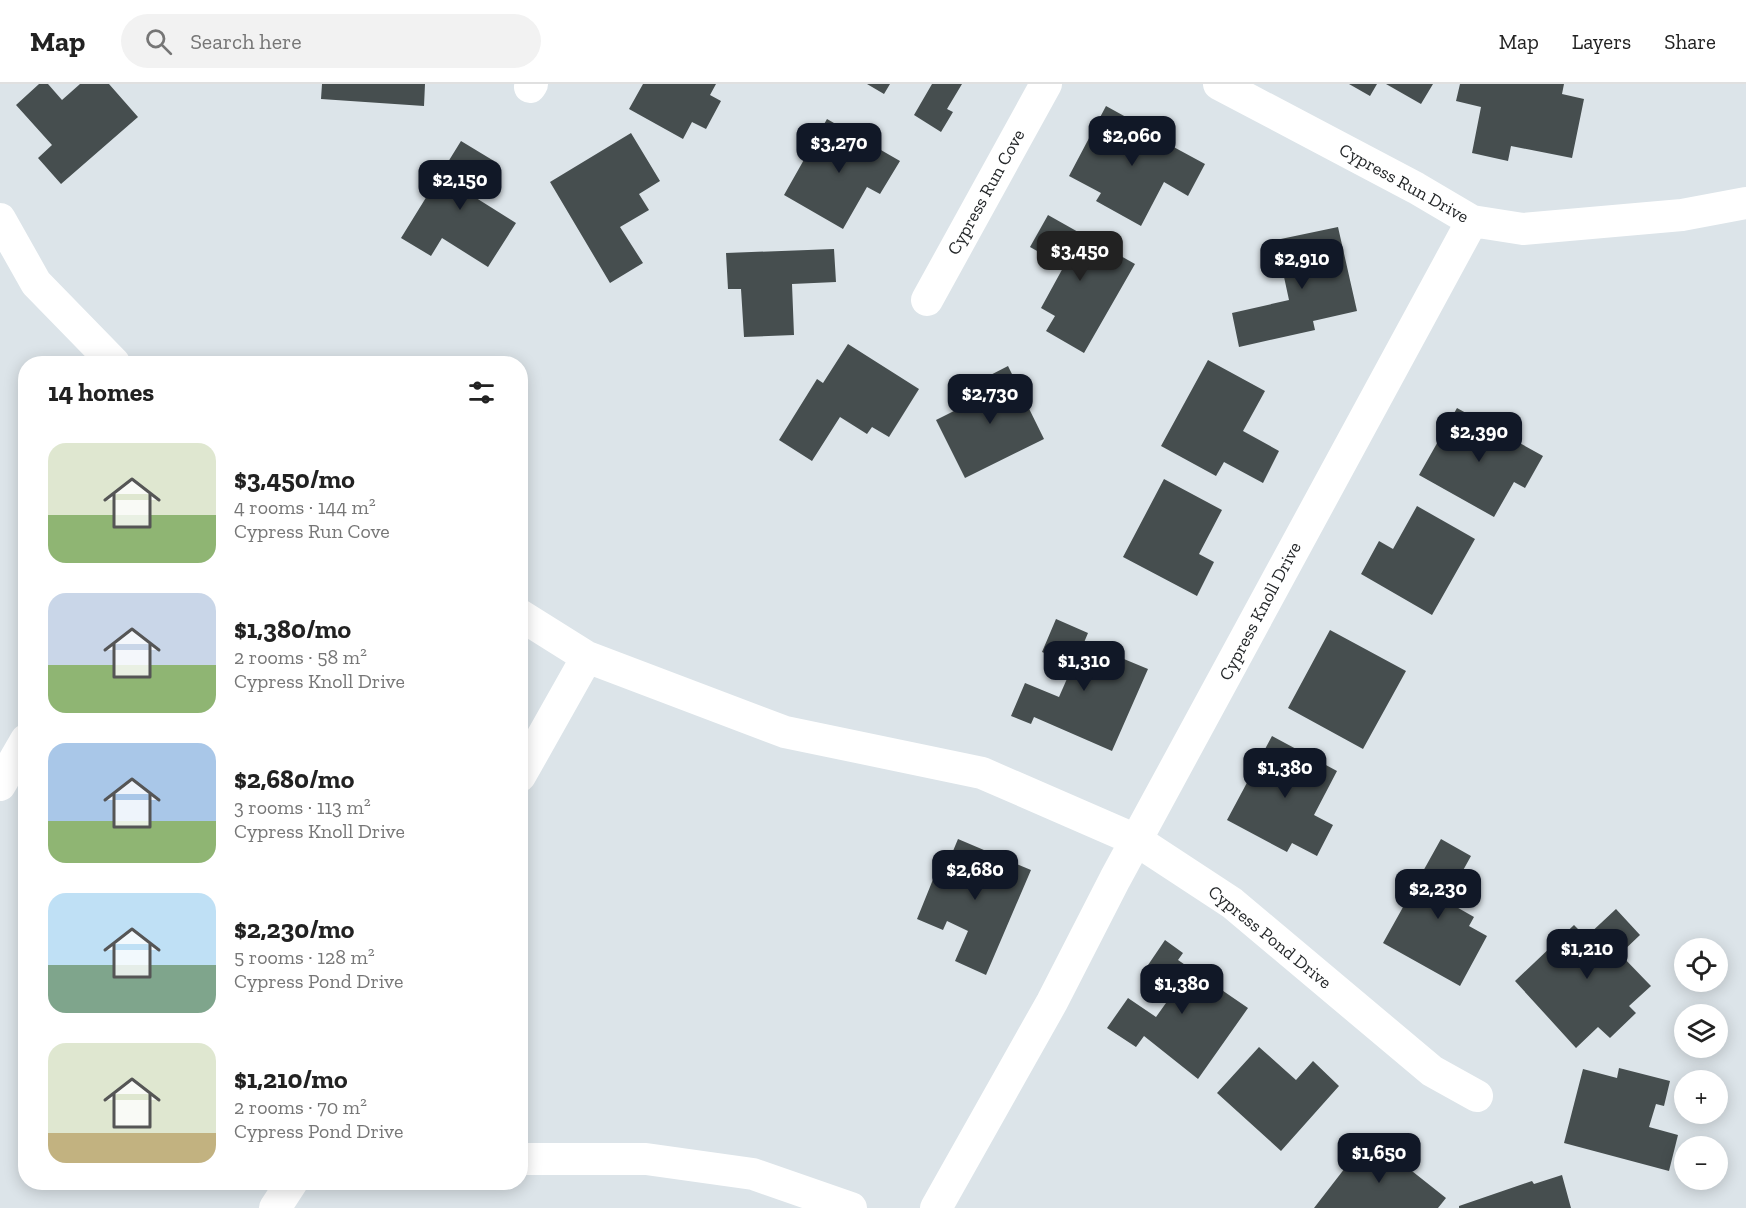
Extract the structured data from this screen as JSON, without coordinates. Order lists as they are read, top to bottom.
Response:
{
  "streets": {
    "street": [
      "Cypress Run Drive",
      "Cypress Run Cove",
      "Cypress Knoll Drive",
      "Cypress Pond Drive"
    ]
  },
  "crossings": [
    ["Cypress Run Drive", "Cypress Knoll Drive"],
    ["Cypress Knoll Drive", "Cypress Pond Drive"]
  ],
  "page": {
    "header": "Map",
    "search": "Search here",
    "nav": ["Map", "Layers", "Share"],
    "price": [
      "$2,060",
      "$3,270",
      "$2,150",
      "$3,450",
      "$2,910",
      "$2,730",
      "$2,390",
      "$1,310",
      "$1,380",
      "$2,680",
      "$2,230",
      "$1,210",
      "$1,380",
      "$1,650"
    ],
    "heading": "14 homes",
    "list": [
      {
        "name": "$3,450/mo",
        "note": "4 rooms · 144 m² · Cypress Run Cove"
      },
      {
        "name": "$1,380/mo",
        "note": "2 rooms · 58 m² · Cypress Knoll Drive"
      },
      {
        "name": "$2,680/mo",
        "note": "3 rooms · 113 m² · Cypress Knoll Drive"
      },
      {
        "name": "$2,230/mo",
        "note": "5 rooms · 128 m² · Cypress Pond Drive"
      },
      {
        "name": "$1,210/mo",
        "note": "2 rooms · 70 m² · Cypress Pond Drive"
      }
    ],
    "map_buttons": ["+", "−"]
  }
}
